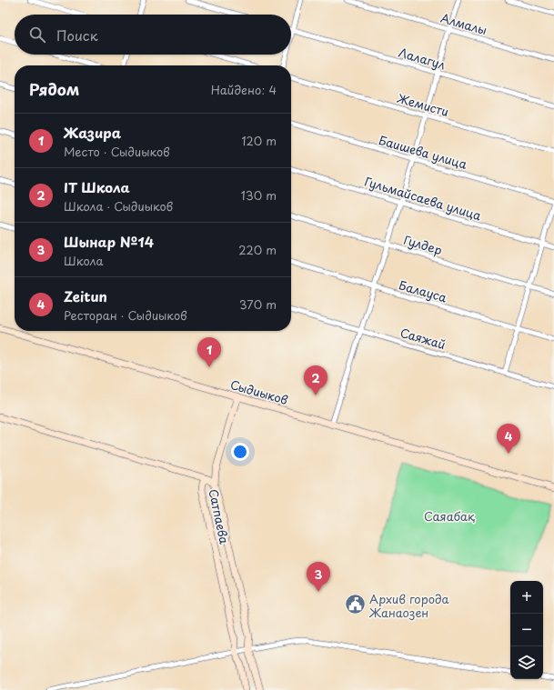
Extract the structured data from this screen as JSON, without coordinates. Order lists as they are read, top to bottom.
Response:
{
  "streets": {
    "street": [
      "Алмалы",
      "Лалагул",
      "Жемисти",
      "Баишева улица",
      "Гульмайсаева улица",
      "Гулдер",
      "Балауса",
      "Саяжай",
      "Сыдиыков",
      "Сатпаева"
    ]
  },
  "parks": ["Саяабақ"],
  "places": {
    "public building": ["Архив города Жанаозен"]
  },
  "page": {
    "search": "Поиск",
    "heading": ["Рядом", "Найдено: 4"],
    "list": [
      {
        "mark": "1",
        "name": "Жазира",
        "note": "Место · Сыдиыков",
        "value": "120 m"
      },
      {
        "mark": "2",
        "name": "IT Школа",
        "note": "Школа · Сыдиыков",
        "value": "130 m"
      },
      {
        "mark": "3",
        "name": "Шынар №14",
        "note": "Школа",
        "value": "220 m"
      },
      {
        "mark": "4",
        "name": "Zeitun",
        "note": "Ресторан · Сыдиыков",
        "value": "370 m"
      }
    ],
    "pins": [
      "1",
      "2",
      "4",
      "3"
    ],
    "map_buttons": ["+", "−"]
  }
}
